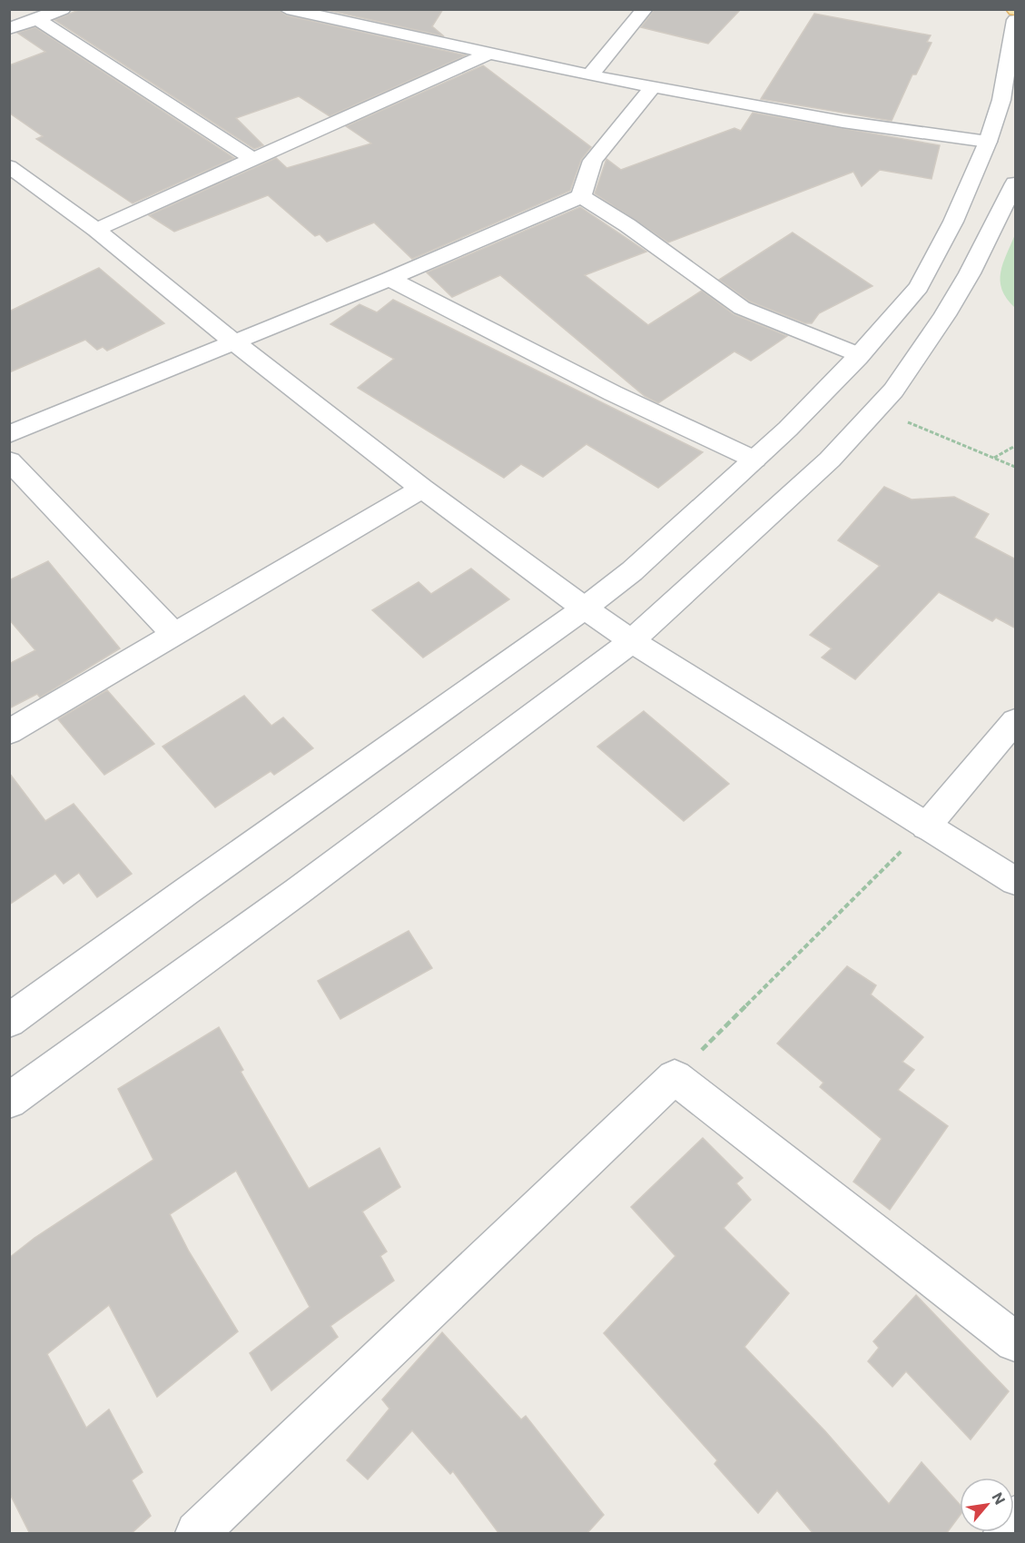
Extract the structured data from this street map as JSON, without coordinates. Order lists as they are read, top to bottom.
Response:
{
  "north": "top right"
}
